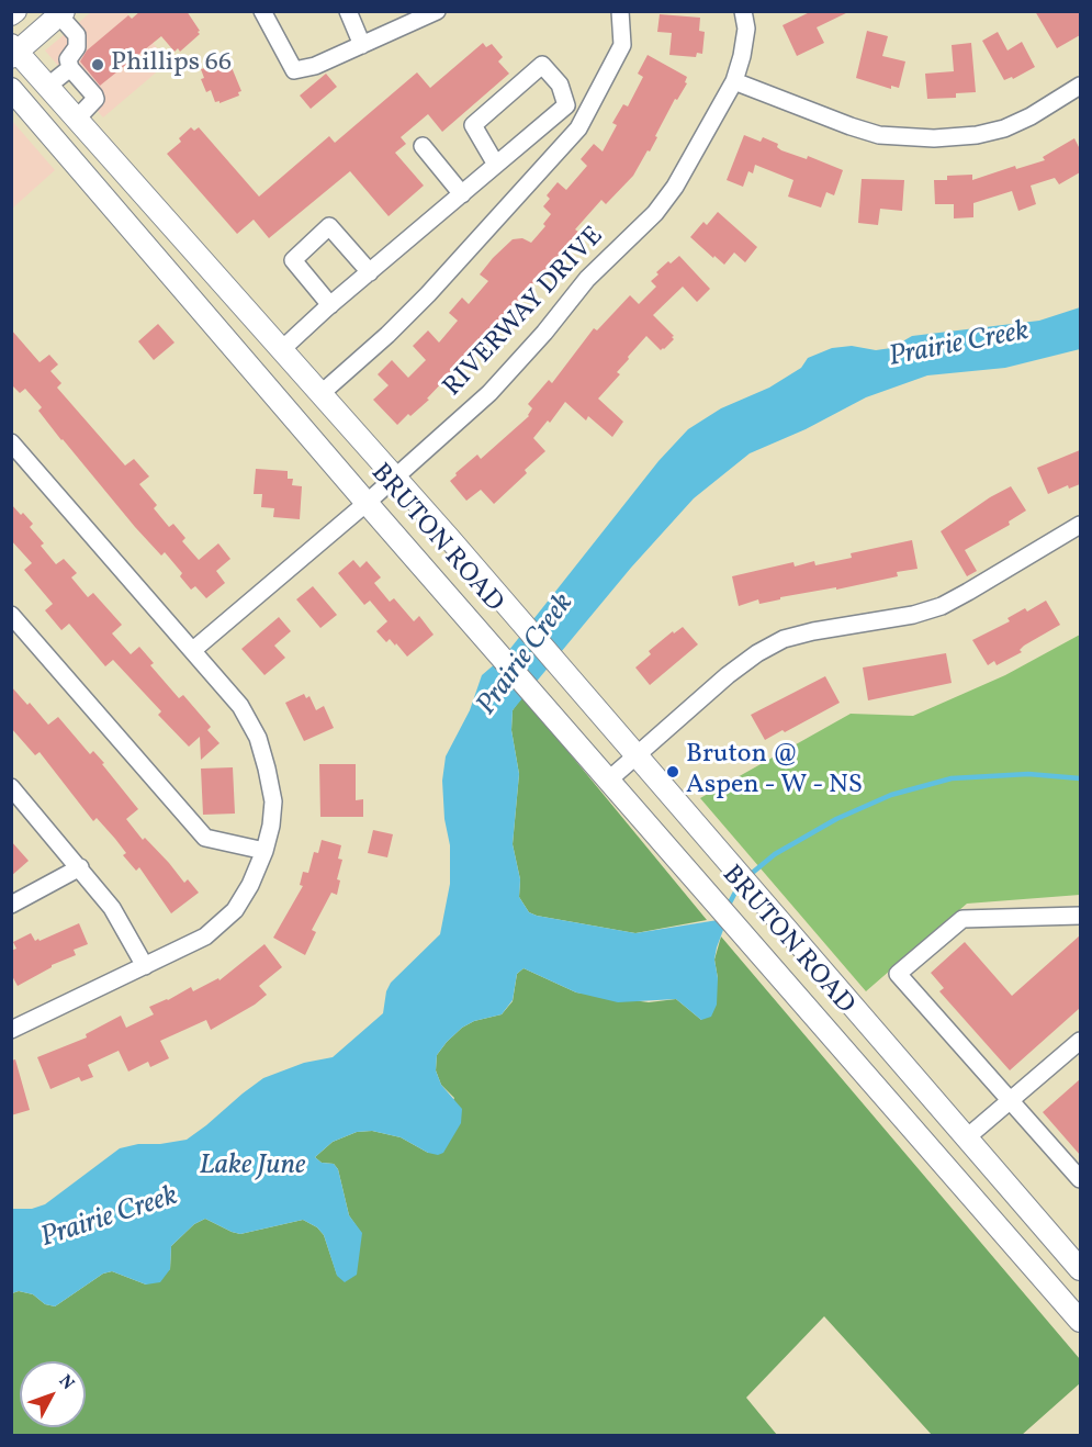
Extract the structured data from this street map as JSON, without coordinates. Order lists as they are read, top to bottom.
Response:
{
  "streets": {
    "main road": ["BRUTON ROAD"],
    "street": ["RIVERWAY DRIVE"]
  },
  "crossings": [
    ["RIVERWAY DRIVE", "BRUTON ROAD"]
  ],
  "water": ["Prairie Creek", "Lake June"],
  "places": ["Phillips 66", "Bruton @ Aspen - W - NS"],
  "north": "top right"
}
